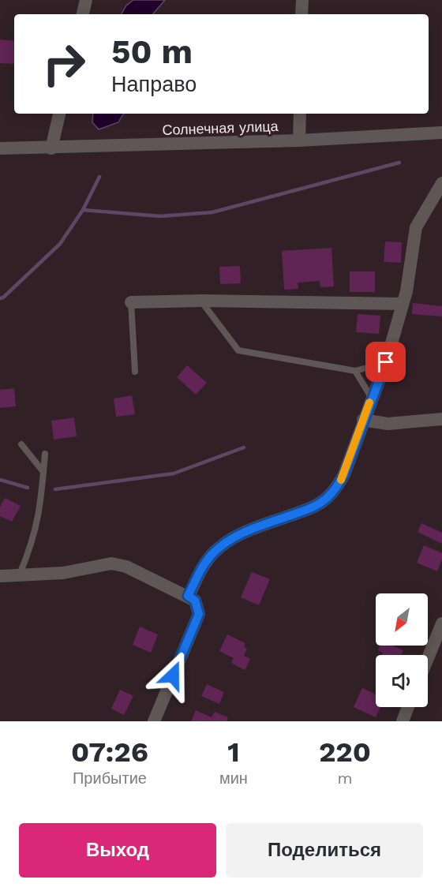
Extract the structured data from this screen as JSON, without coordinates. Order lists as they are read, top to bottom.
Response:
{
  "streets": {
    "street": ["Солнечная улица"]
  },
  "north": "bottom left",
  "page": {
    "turn": ["50 m", "Направо"],
    "eta": [
      "07:26",
      "Прибытие",
      "1",
      "мин",
      "220",
      "m"
    ],
    "buttons": ["Выход", "Поделиться"]
  }
}
